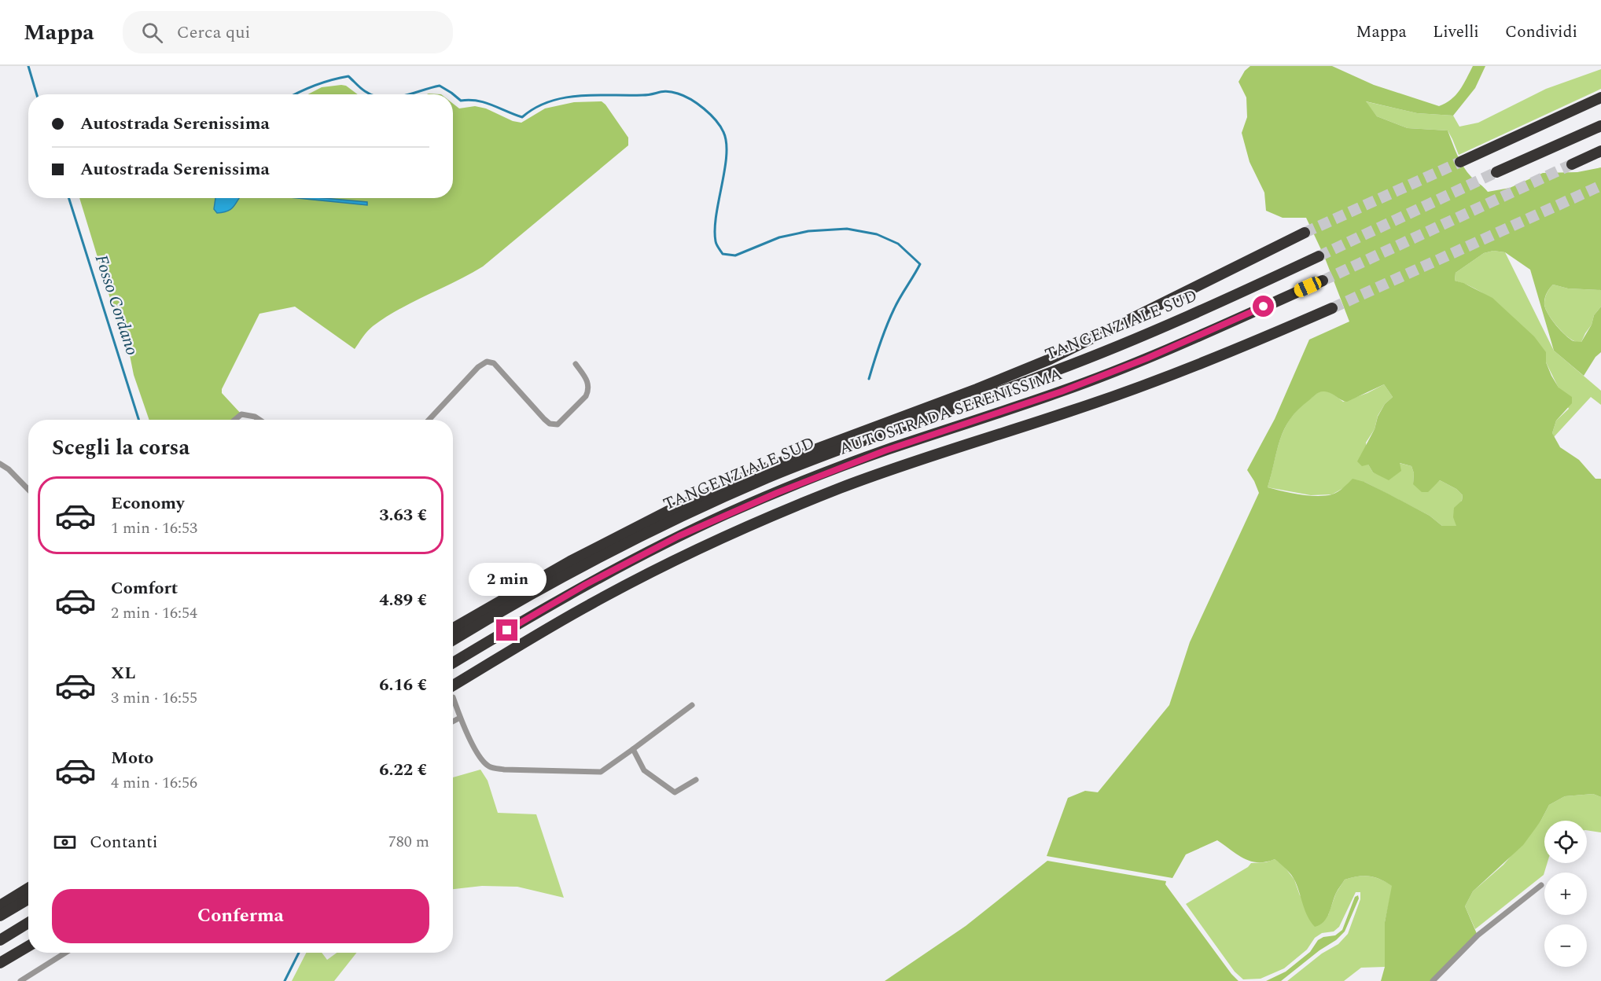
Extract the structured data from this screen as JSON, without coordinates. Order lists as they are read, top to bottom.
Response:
{
  "streets": {
    "highway": ["TANGENZIALE SUD", "AUTOSTRADA SERENISSIMA"]
  },
  "water": ["Fosso Cordano"],
  "page": {
    "header": "Mappa",
    "search": "Cerca qui",
    "nav": ["Mappa", "Livelli", "Condividi"],
    "banner": ["Autostrada Serenissima", "Autostrada Serenissima"],
    "heading": "Scegli la corsa",
    "list": [
      {
        "name": "Economy",
        "note": "1 min · 16:53",
        "value": "3.63 €"
      },
      {
        "name": "Comfort",
        "note": "2 min · 16:54",
        "value": "4.89 €"
      },
      {
        "name": "XL",
        "note": "3 min · 16:55",
        "value": "6.16 €"
      },
      {
        "name": "Moto",
        "note": "4 min · 16:56",
        "value": "6.22 €"
      }
    ],
    "bubble": "2 min",
    "pay": ["Contanti", "780 m"],
    "map_buttons": ["+", "−"],
    "buttons": "Conferma"
  }
}
